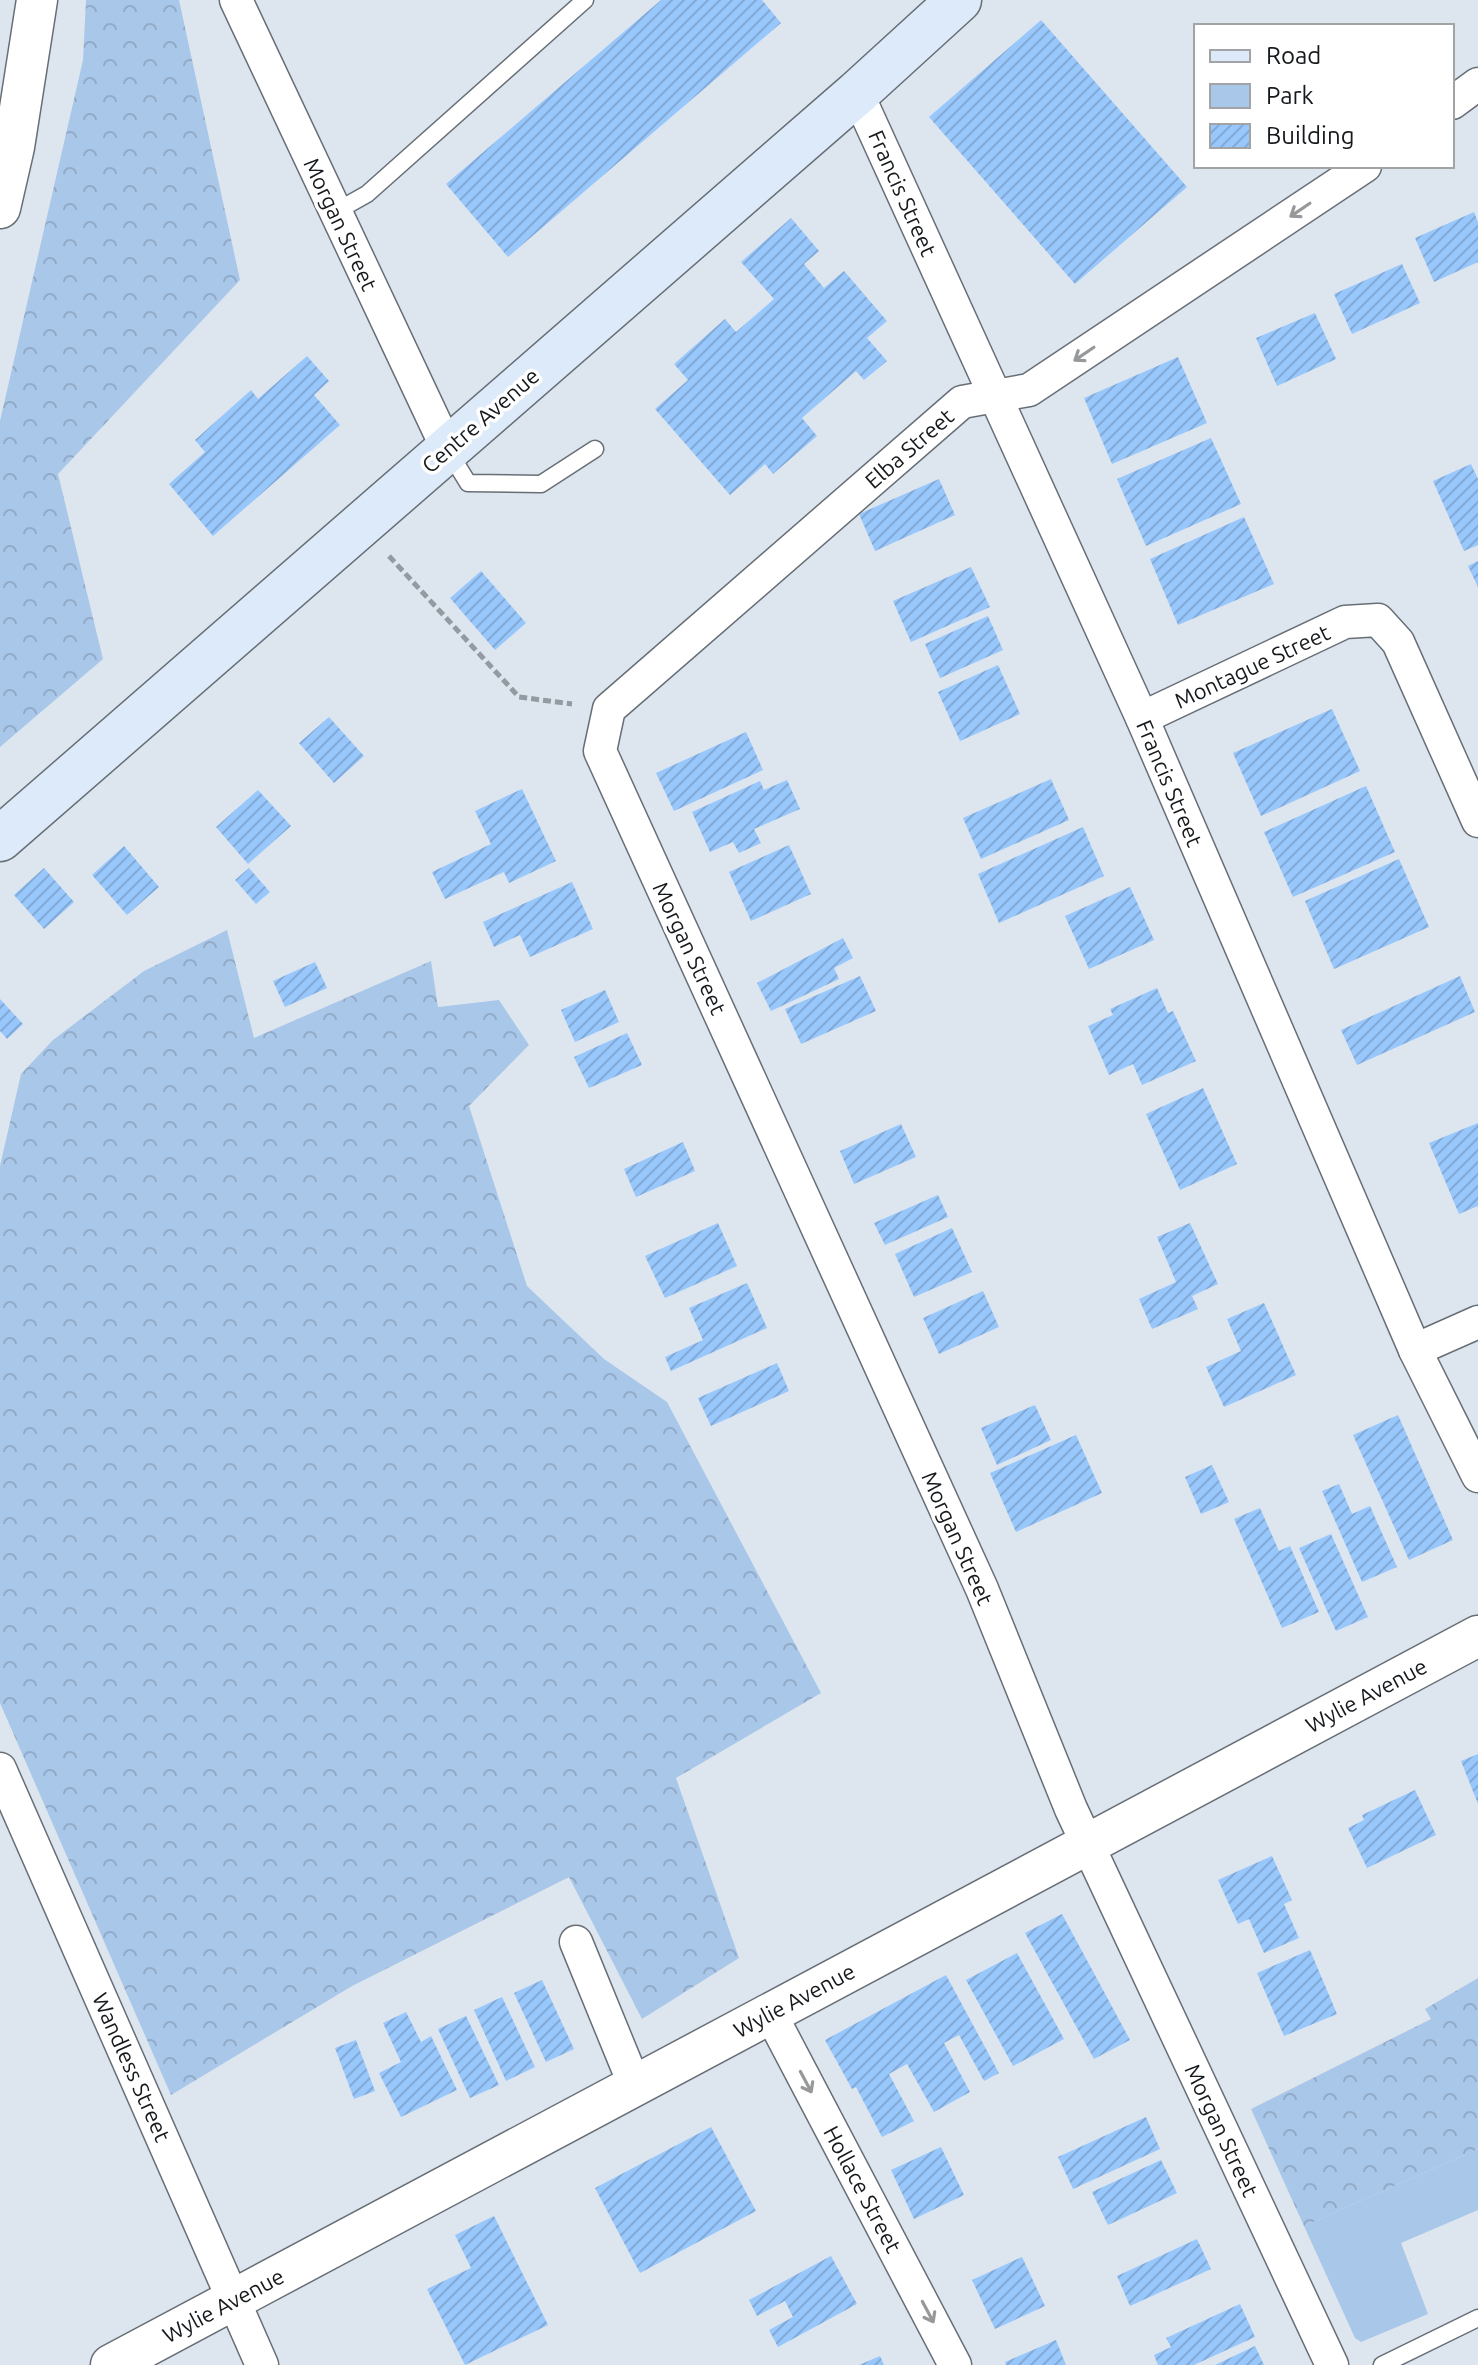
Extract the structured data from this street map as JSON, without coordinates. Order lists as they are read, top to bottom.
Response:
{
  "streets": {
    "main road": ["Centre Avenue"],
    "street": [
      "Francis Street",
      "Morgan Street",
      "Elba Street",
      "Montague Street",
      "Wylie Avenue",
      "Wandless Street",
      "Hollace Street"
    ]
  },
  "crossings": [
    ["Francis Street", "Centre Avenue"],
    ["Francis Street", "Elba Street"],
    ["Francis Street", "Montague Street"],
    ["Morgan Street", "Centre Avenue"],
    ["Morgan Street", "Elba Street"],
    ["Morgan Street", "Wylie Avenue"],
    ["Wylie Avenue", "Wandless Street"],
    ["Wylie Avenue", "Hollace Street"]
  ],
  "one_way": ["Elba Street", "Hollace Street"],
  "legend": ["Road", "Park", "Building"]
}
